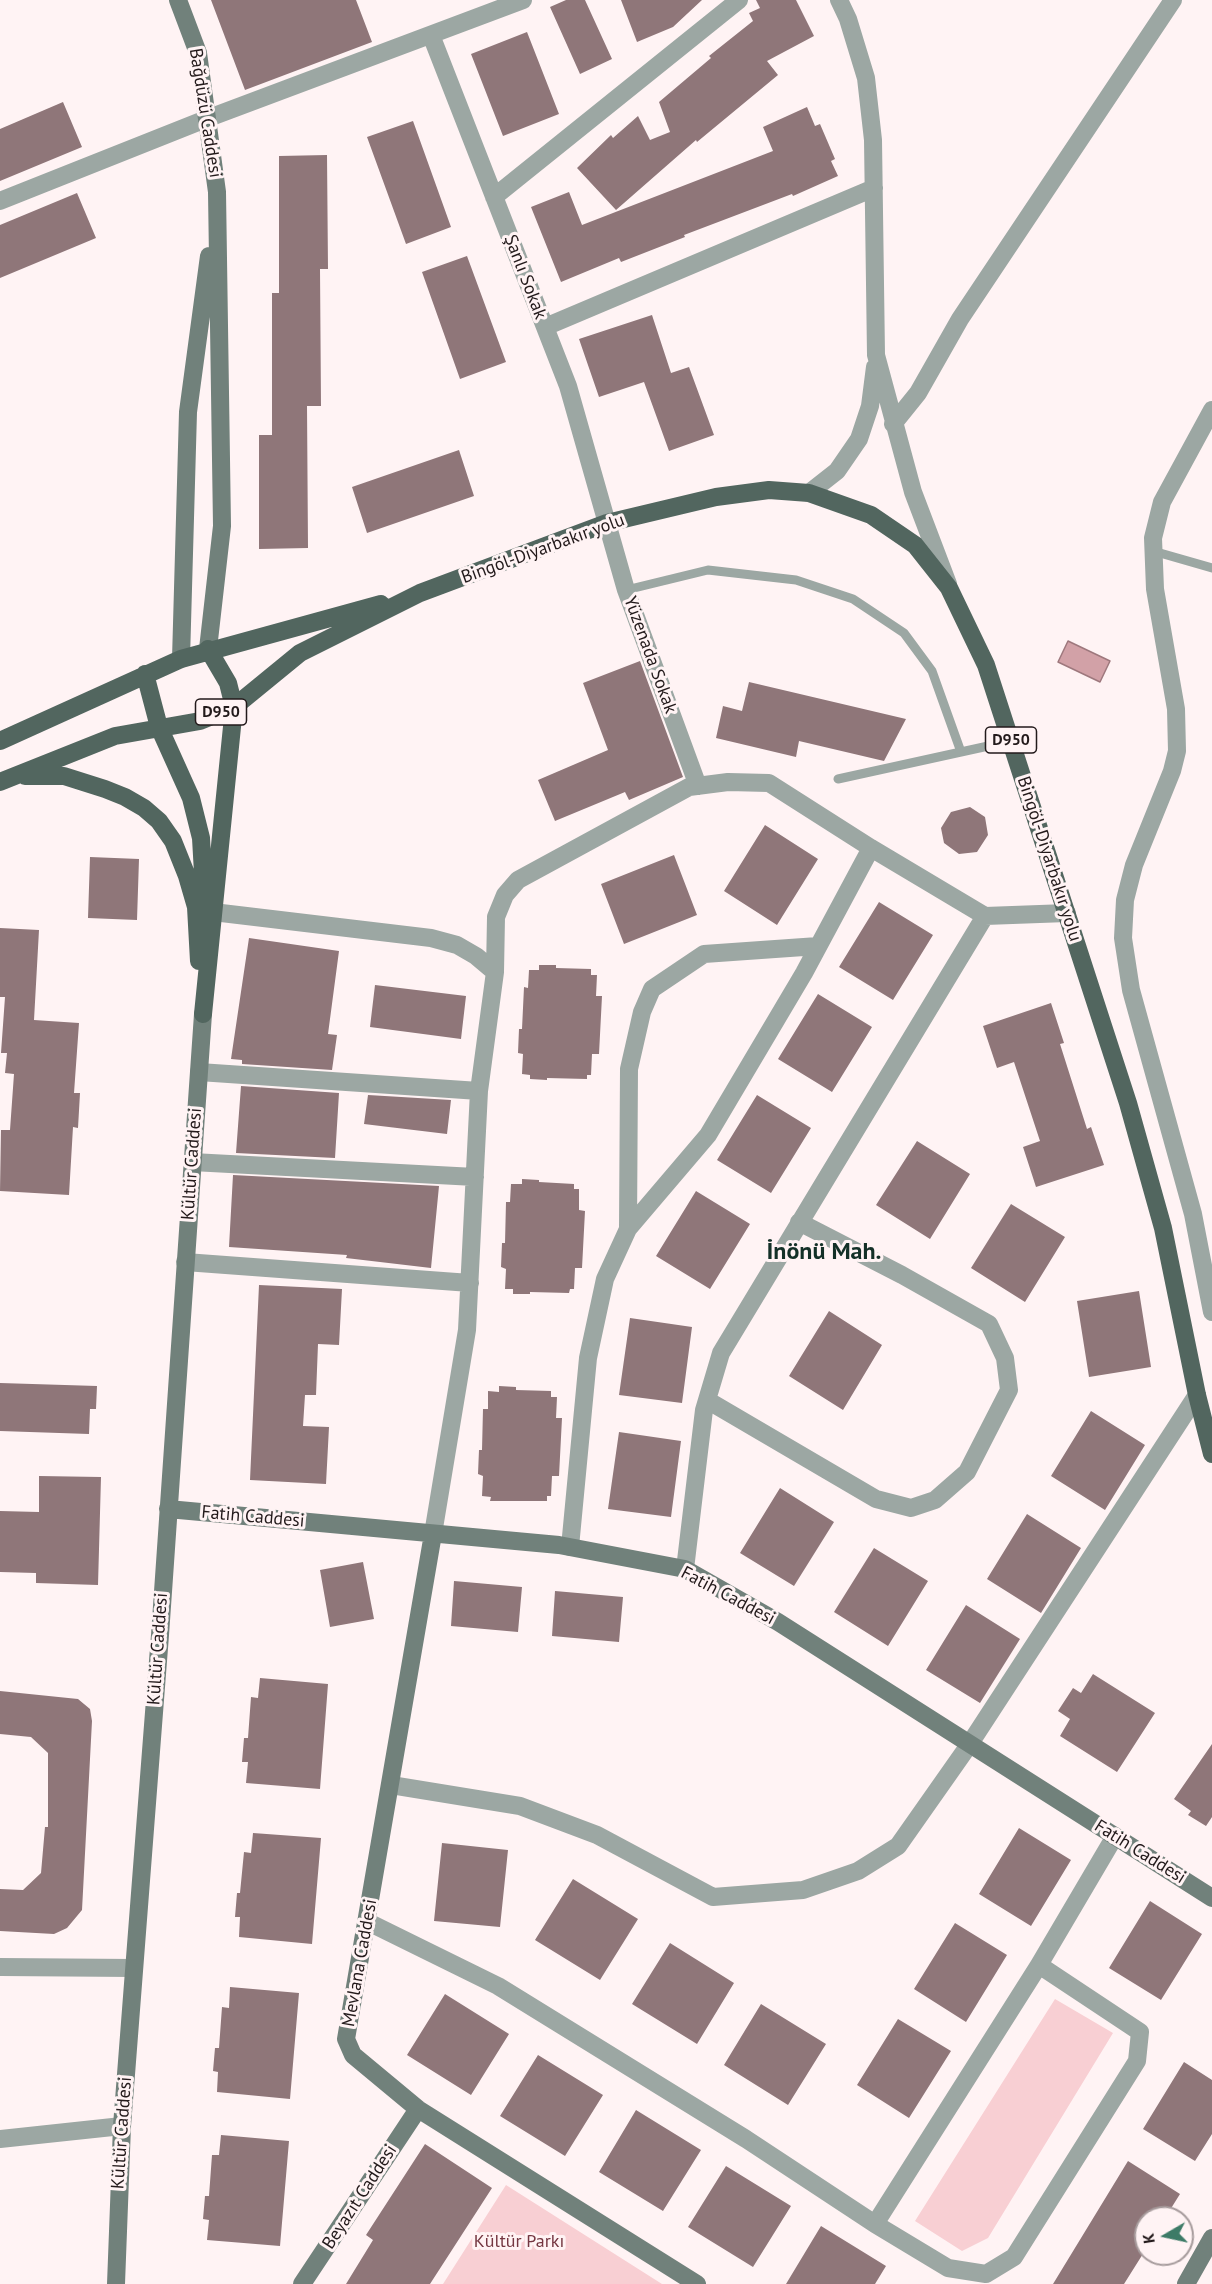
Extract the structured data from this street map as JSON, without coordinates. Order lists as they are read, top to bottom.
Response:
{
  "streets": {
    "main road": ["Bingöl-Diyarbakır yolu", "D950"],
    "street": [
      "Bağdüzü Caddesi",
      "Şanlı Sokak",
      "Yüzenada Sokak",
      "Kültür Caddesi",
      "Fatih Caddesi",
      "Mevlana Caddesi",
      "Beyazıt Caddesi"
    ]
  },
  "crossings": [
    ["Şanlı Sokak", "Bingöl-Diyarbakır yolu"],
    ["Şanlı Sokak", "Yüzenada Sokak"],
    ["Bingöl-Diyarbakır yolu", "Yüzenada Sokak"],
    ["Kültür Caddesi", "Fatih Caddesi"],
    ["Fatih Caddesi", "Mevlana Caddesi"],
    ["Mevlana Caddesi", "Beyazıt Caddesi"]
  ],
  "districts": ["İnönü Mah."],
  "parks": ["Kültür Parkı"],
  "north": "left"
}
